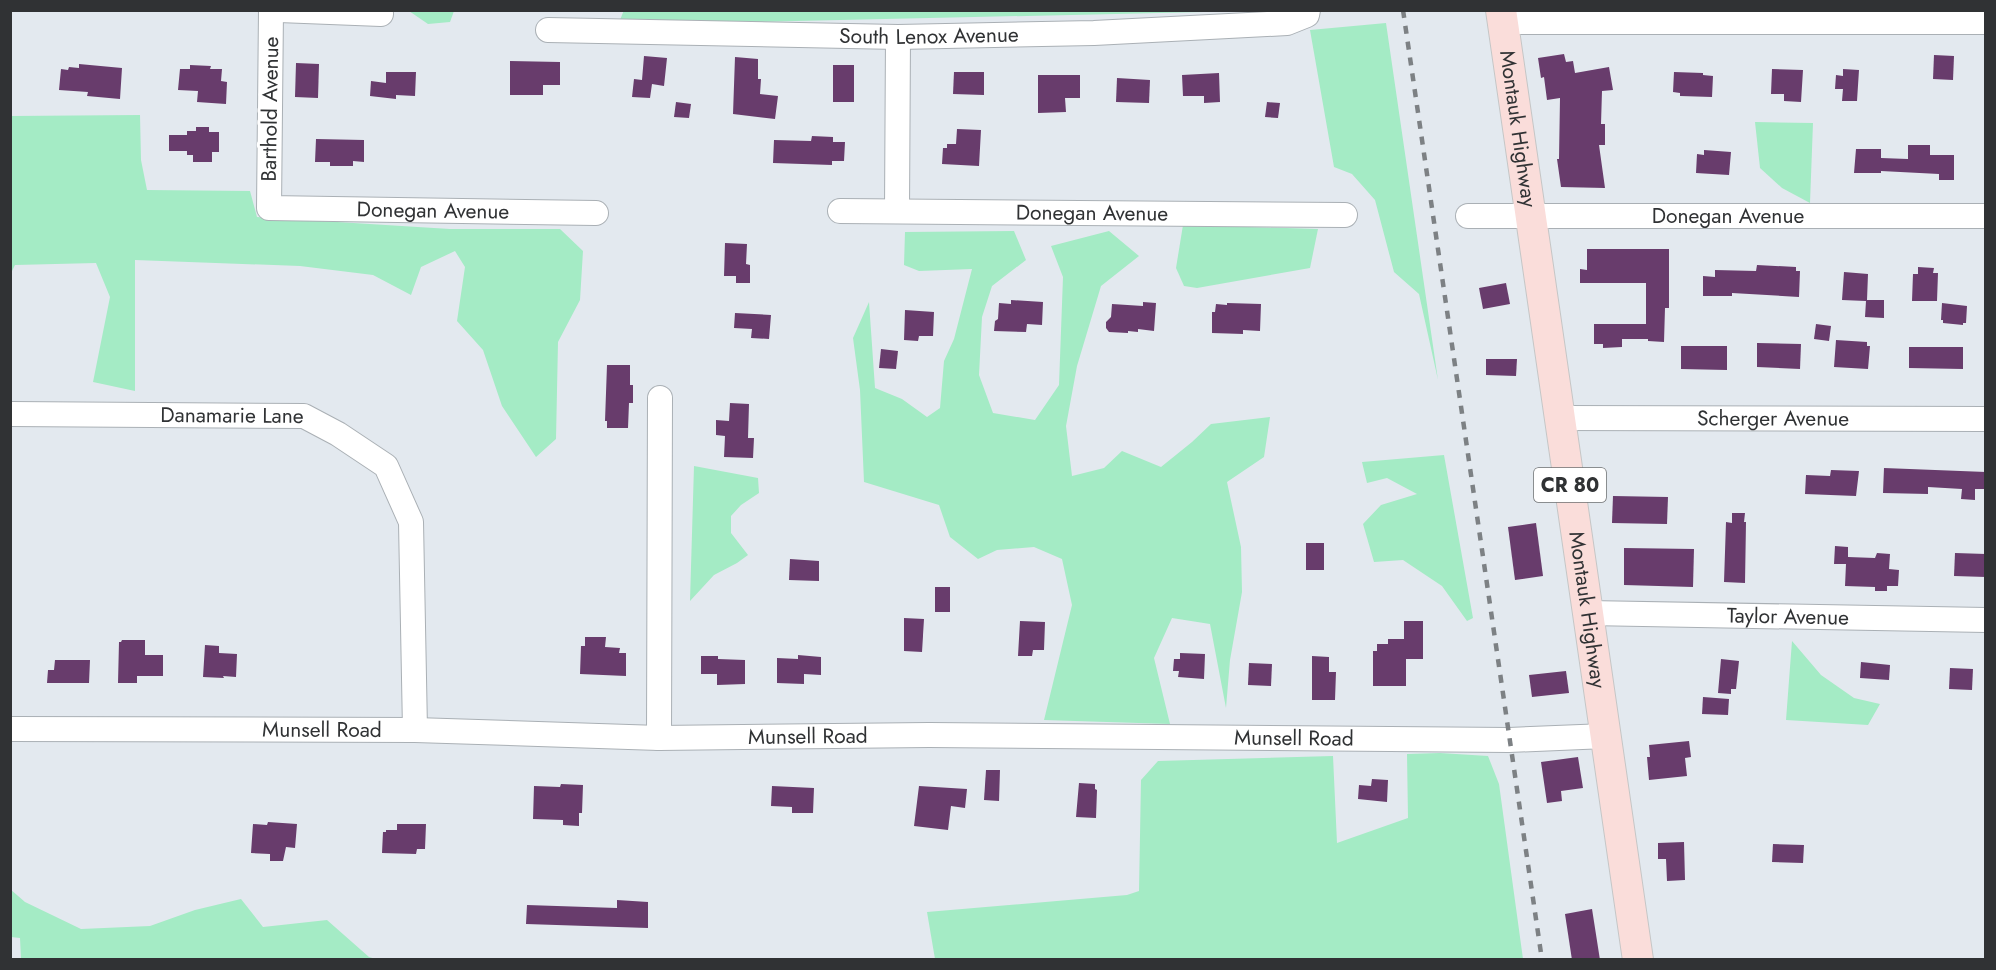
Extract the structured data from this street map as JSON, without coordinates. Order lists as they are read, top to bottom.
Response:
{
  "streets": {
    "main road": ["Montauk Highway", "CR 80"],
    "street": [
      "South Lenox Avenue",
      "Barthold Avenue",
      "Donegan Avenue",
      "Danamarie Lane",
      "Scherger Avenue",
      "Taylor Avenue",
      "Munsell Road"
    ]
  },
  "crossings": [
    ["Barthold Avenue", "Donegan Avenue"],
    ["Montauk Highway", "Donegan Avenue"],
    ["Montauk Highway", "Scherger Avenue"],
    ["Montauk Highway", "Taylor Avenue"],
    ["Montauk Highway", "Munsell Road"],
    ["Danamarie Lane", "Munsell Road"]
  ]
}
